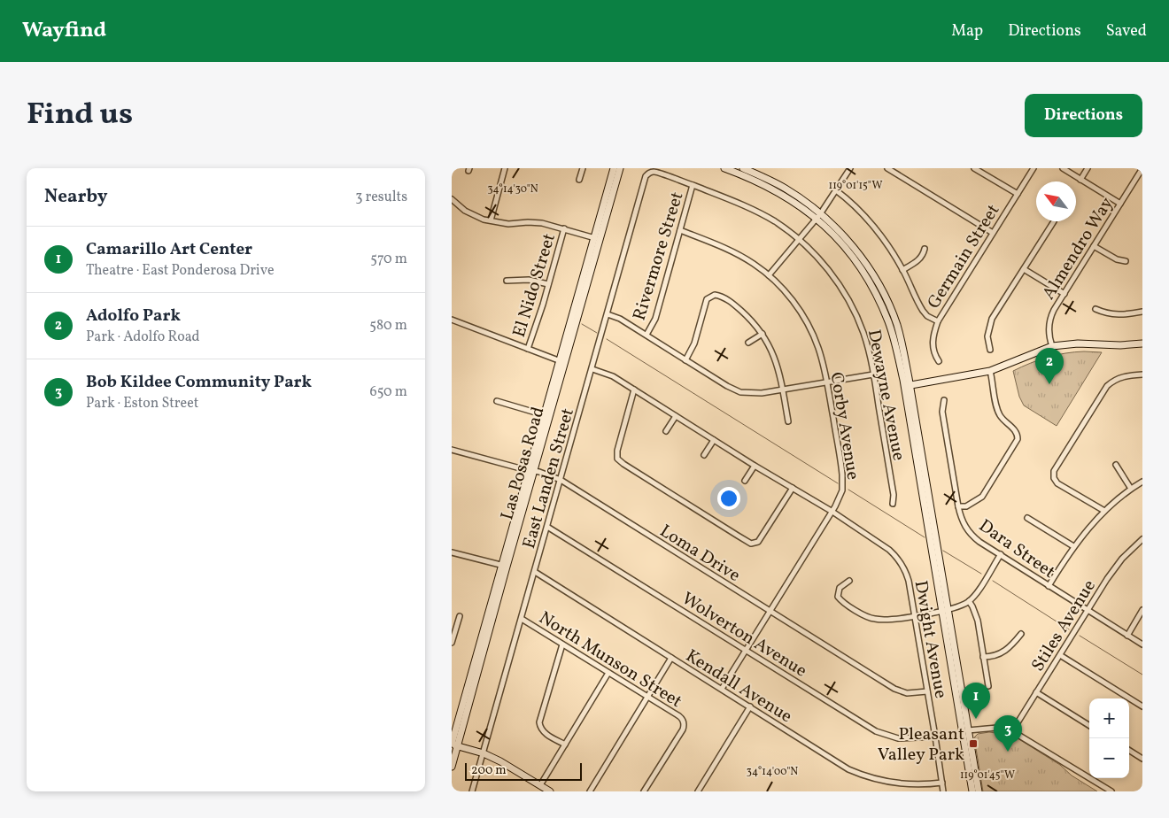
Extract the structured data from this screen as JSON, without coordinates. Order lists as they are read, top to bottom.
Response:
{
  "streets": {
    "main road": ["Las Posas Road"],
    "street": [
      "Almendro Way",
      "Rivermore Street",
      "Germain Street",
      "El Nido Street",
      "Dewayne Avenue",
      "Corby Avenue",
      "East Landen Street",
      "Dara Street",
      "Loma Drive",
      "Stiles Avenue",
      "Wolverton Avenue",
      "Dwight Avenue",
      "North Munson Street",
      "Kendall Avenue"
    ]
  },
  "crossings": [
    ["Rivermore Street", "Dewayne Avenue"],
    ["Rivermore Street", "Corby Avenue"],
    ["Dewayne Avenue", "East Landen Street"],
    ["Corby Avenue", "Loma Drive"],
    ["Corby Avenue", "Wolverton Avenue"],
    ["Corby Avenue", "Dwight Avenue"],
    ["Corby Avenue", "Kendall Avenue"],
    ["Las Posas Road", "Loma Drive"],
    ["East Landen Street", "Loma Drive"],
    ["East Landen Street", "Wolverton Avenue"],
    ["East Landen Street", "Dwight Avenue"],
    ["East Landen Street", "North Munson Street"],
    ["East Landen Street", "Kendall Avenue"],
    ["Dara Street", "Stiles Avenue"],
    ["Loma Drive", "Dwight Avenue"],
    ["Wolverton Avenue", "Dwight Avenue"],
    ["Dwight Avenue", "Kendall Avenue"]
  ],
  "places": {
    "transit": ["Pleasant Valley Park"]
  },
  "scale_bar": "200 m",
  "north": "top left",
  "page": {
    "header": "Wayfind",
    "nav": ["Map", "Directions", "Saved"],
    "title": "Find us",
    "buttons": "Directions",
    "heading": ["Nearby", "3 results"],
    "list": [
      {
        "mark": "1",
        "name": "Camarillo Art Center",
        "note": "Theatre · East Ponderosa Drive",
        "value": "570 m"
      },
      {
        "mark": "2",
        "name": "Adolfo Park",
        "note": "Park · Adolfo Road",
        "value": "580 m"
      },
      {
        "mark": "3",
        "name": "Bob Kildee Community Park",
        "note": "Park · Eston Street",
        "value": "650 m"
      }
    ],
    "pins": ["2", "1", "3"],
    "map_buttons": ["+", "−"],
    "scale": "200 m"
  },
  "coordinates": [
    "119°01'15\"W",
    "34°14'30\"N",
    "34°14'00\"N",
    "119°01'45\"W"
  ]
}
